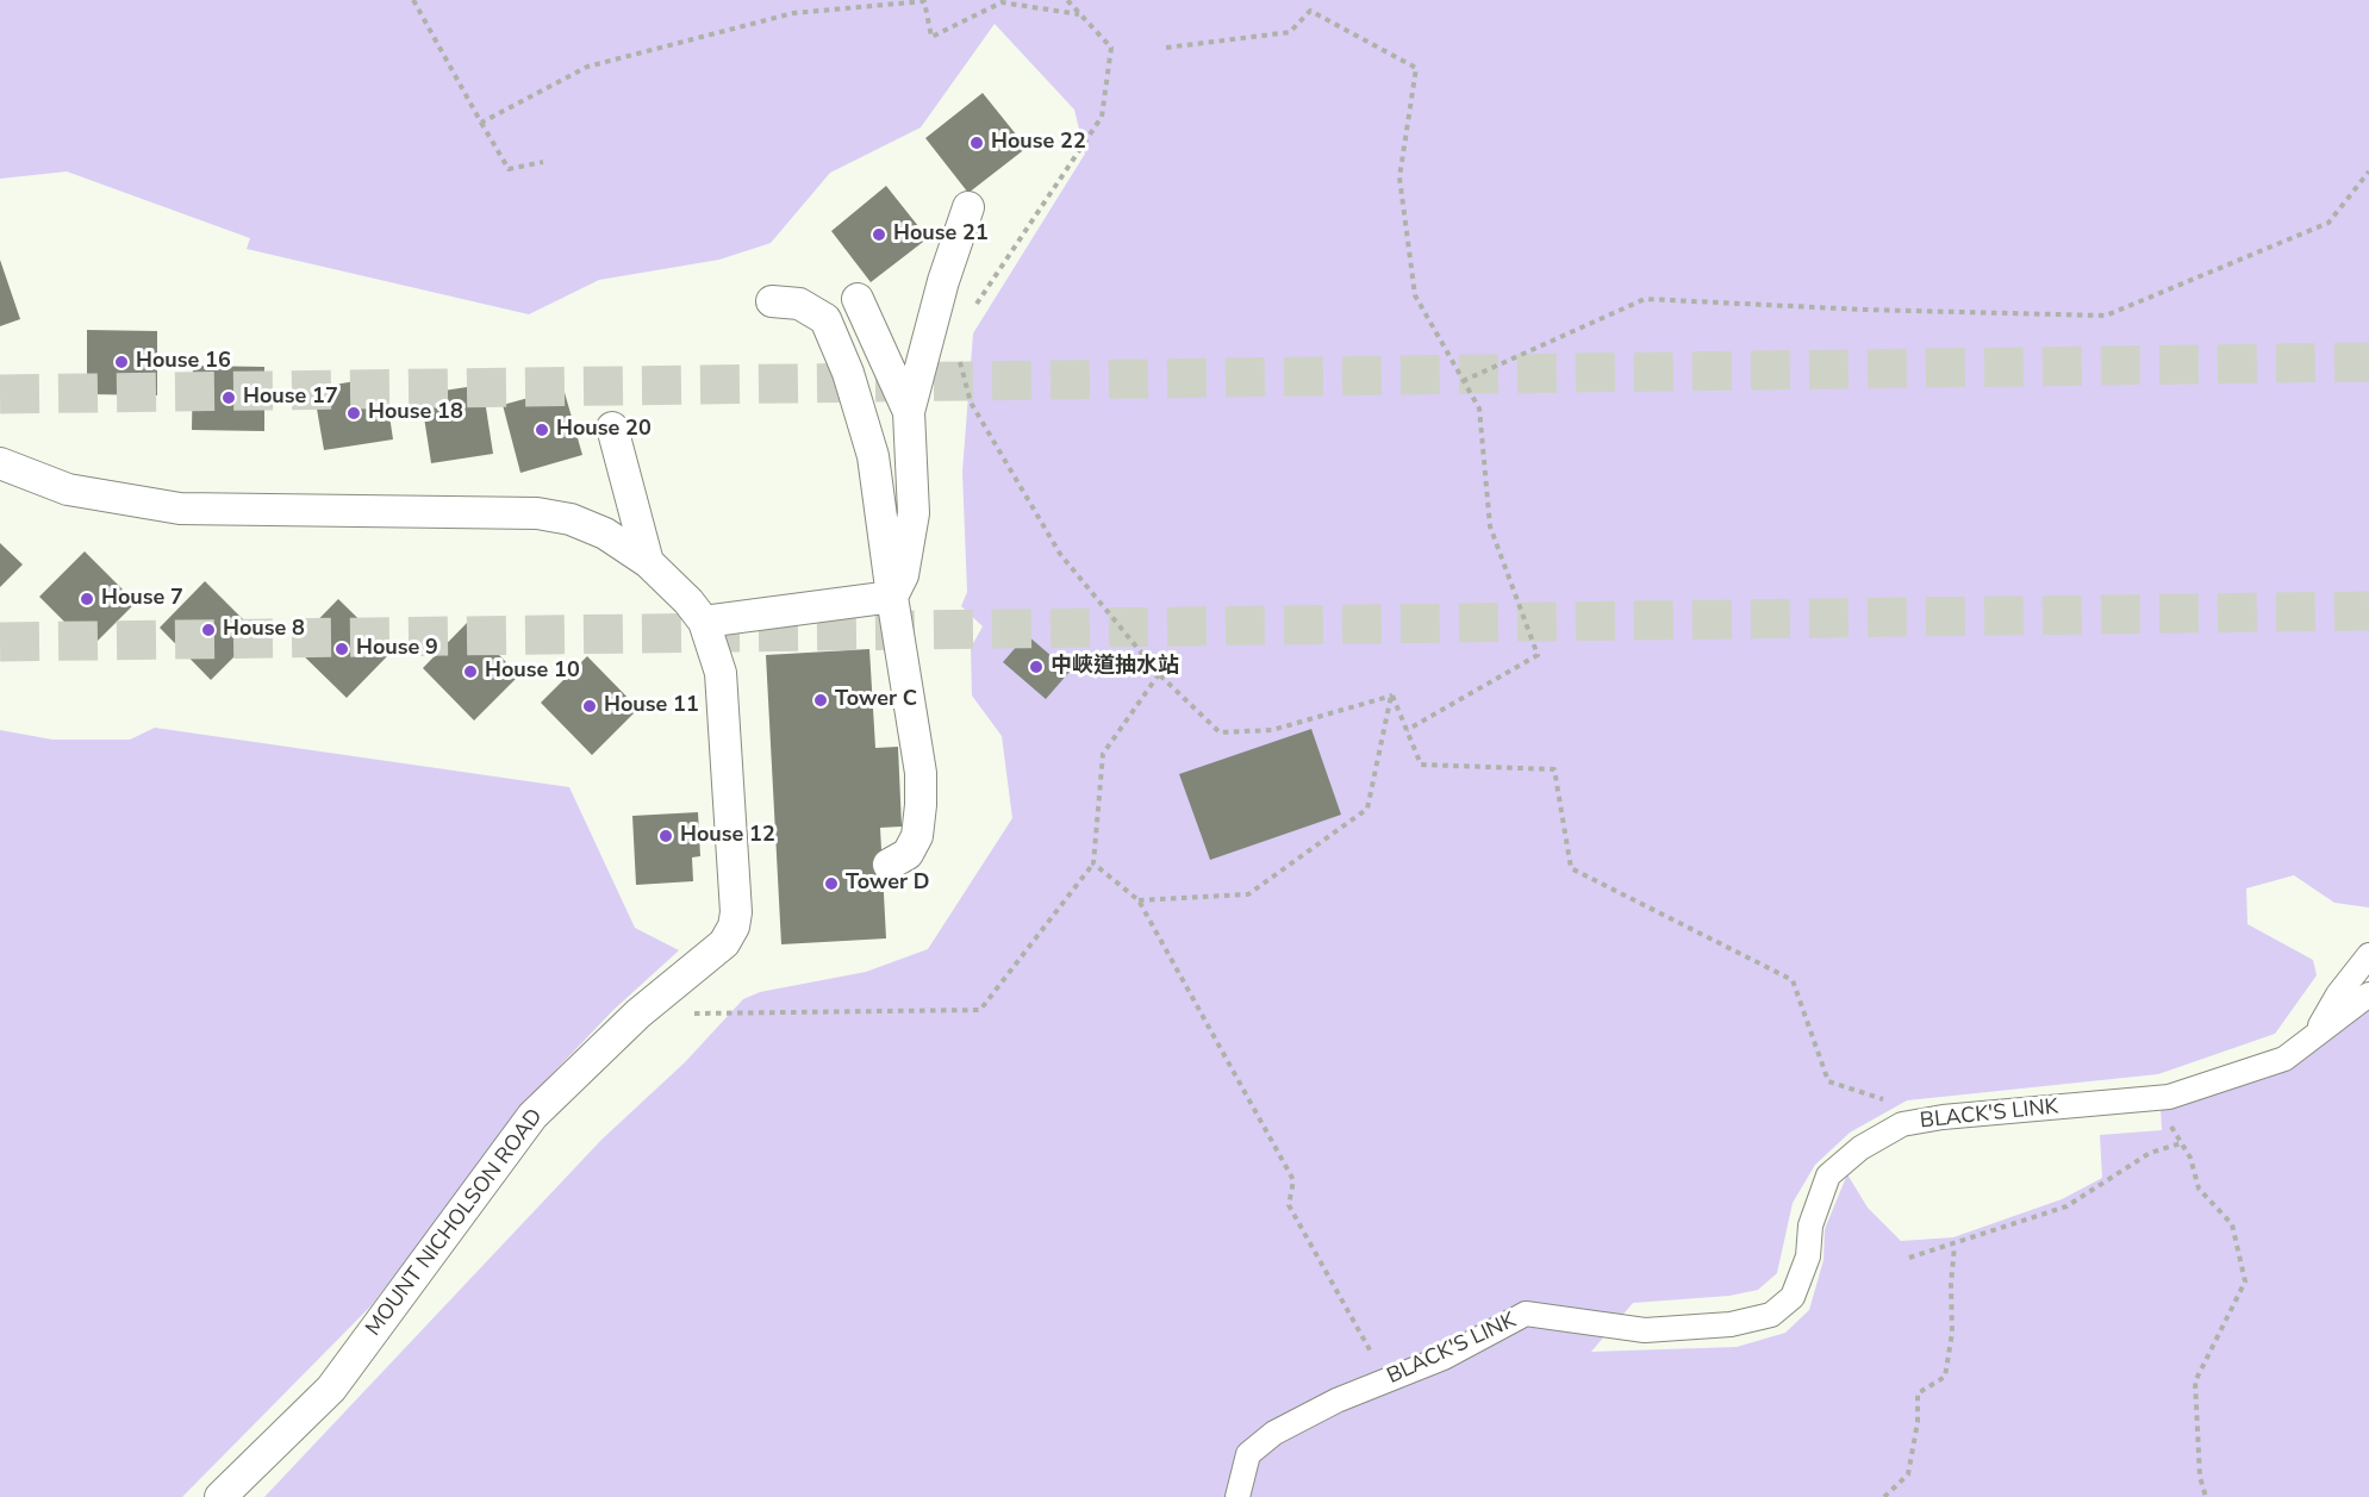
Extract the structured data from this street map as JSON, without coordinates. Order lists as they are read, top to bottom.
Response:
{
  "streets": {
    "street": ["BLACK'S LINK", "MOUNT NICHOLSON ROAD"]
  },
  "places": [
    "House 22",
    "House 21",
    "House 16",
    "House 17",
    "House 18",
    "House 20",
    "House 7",
    "House 8",
    "House 9",
    "中峽道抽水站",
    "House 10",
    "Tower C",
    "House 11",
    "House 12",
    "Tower D"
  ]
}
